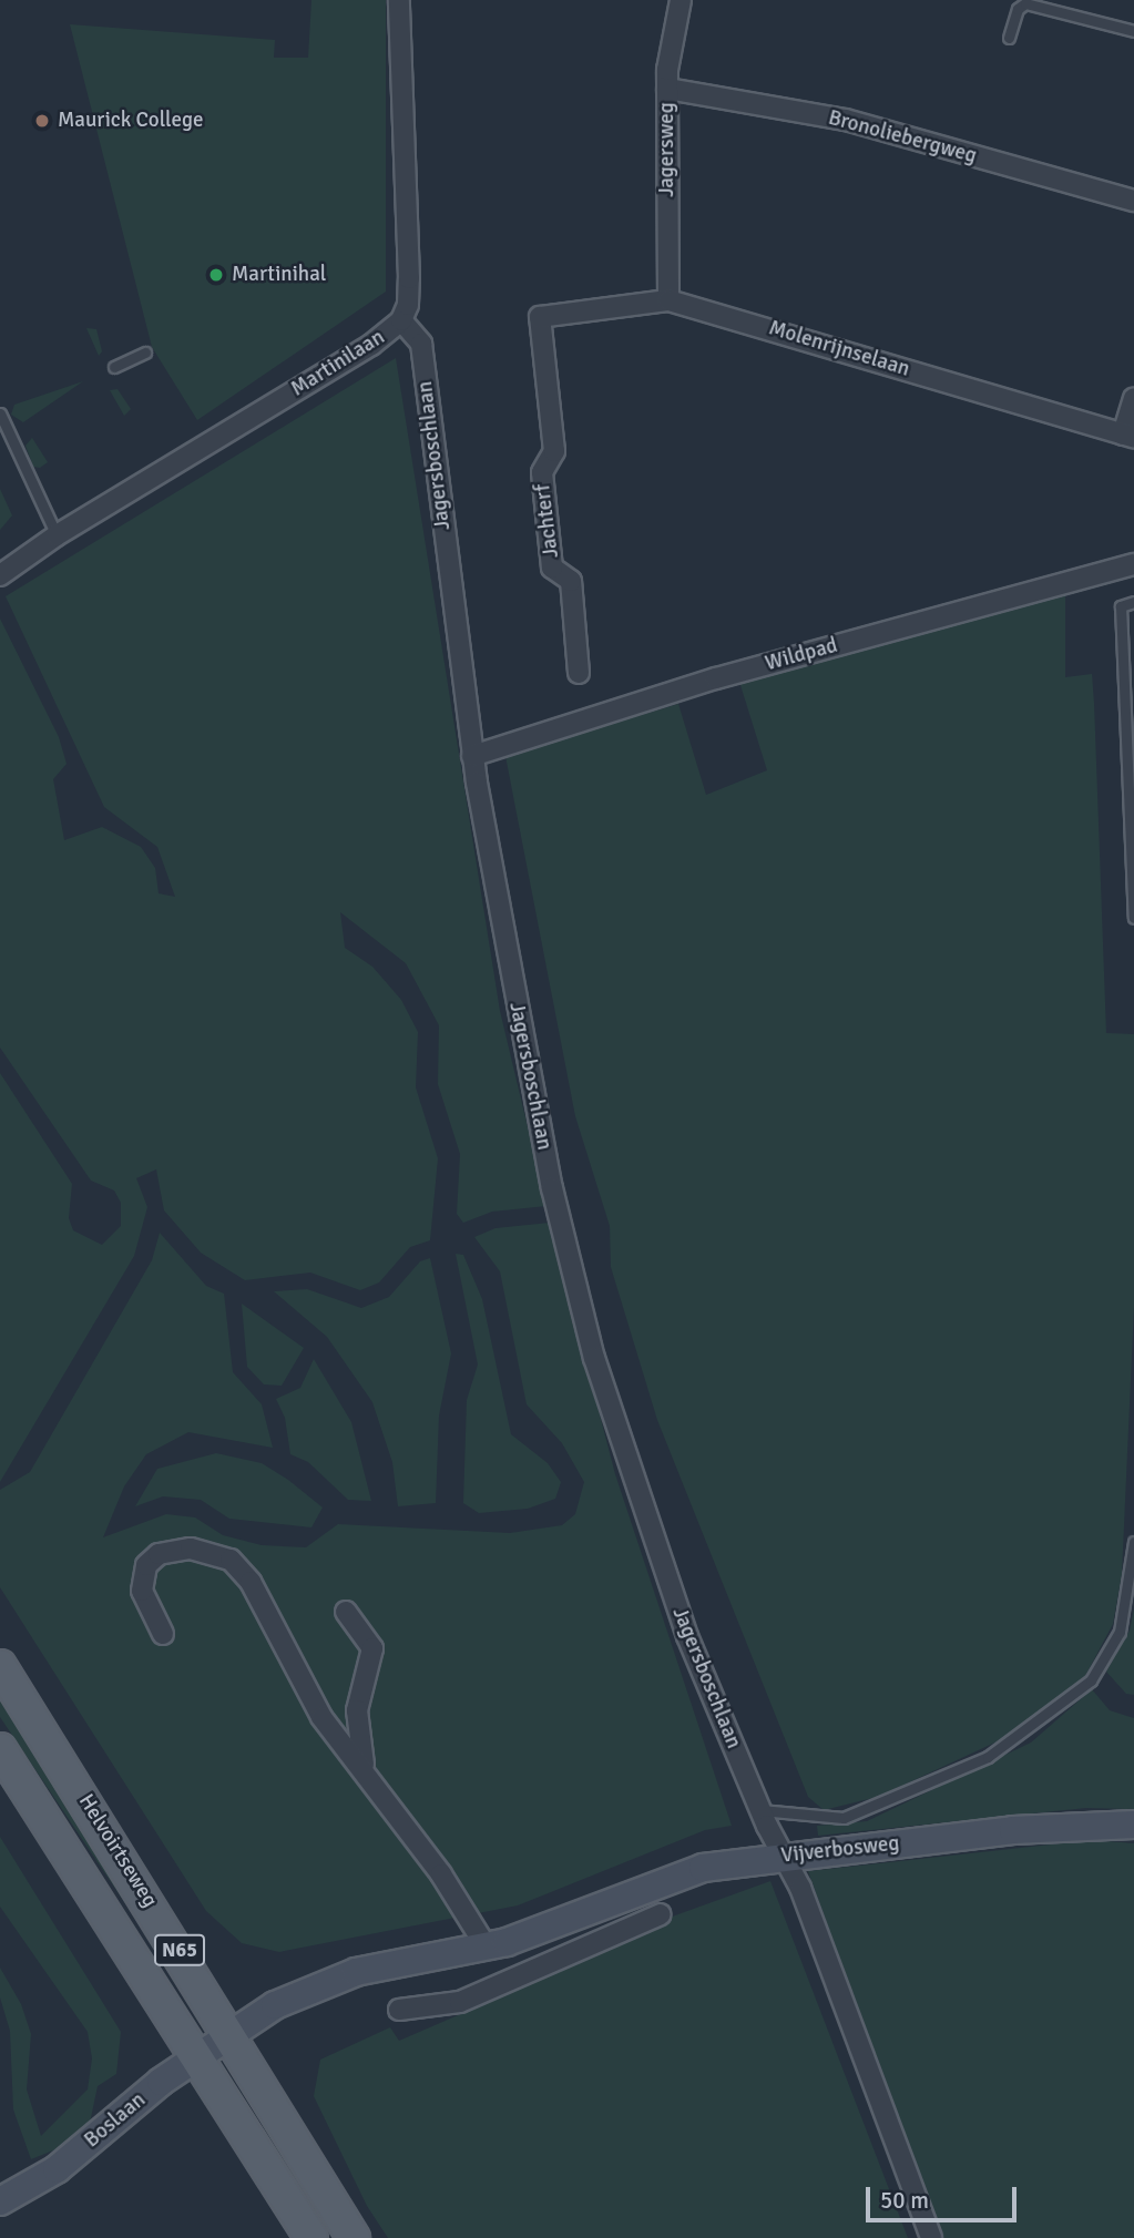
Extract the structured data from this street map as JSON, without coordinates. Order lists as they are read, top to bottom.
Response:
{
  "streets": {
    "main road": [
      "Vijverbosweg",
      "Helvoirtseweg",
      "N65",
      "Boslaan"
    ],
    "street": [
      "Bronoliebergweg",
      "Jagersweg",
      "Molenrijnselaan",
      "Martinilaan",
      "Jagersboschlaan",
      "Jachterf",
      "Wildpad"
    ]
  },
  "crossings": [
    ["Bronoliebergweg", "Jagersweg"],
    ["Jagersweg", "Molenrijnselaan"],
    ["Molenrijnselaan", "Jachterf"],
    ["Martinilaan", "Jagersboschlaan"],
    ["Jagersboschlaan", "Wildpad"],
    ["Jagersboschlaan", "Vijverbosweg"],
    ["Vijverbosweg", "Helvoirtseweg"],
    ["Vijverbosweg", "Boslaan"],
    ["Helvoirtseweg", "Boslaan"]
  ],
  "places": ["Maurick College", "Martinihal"],
  "scale_bar": "50 m"
}
